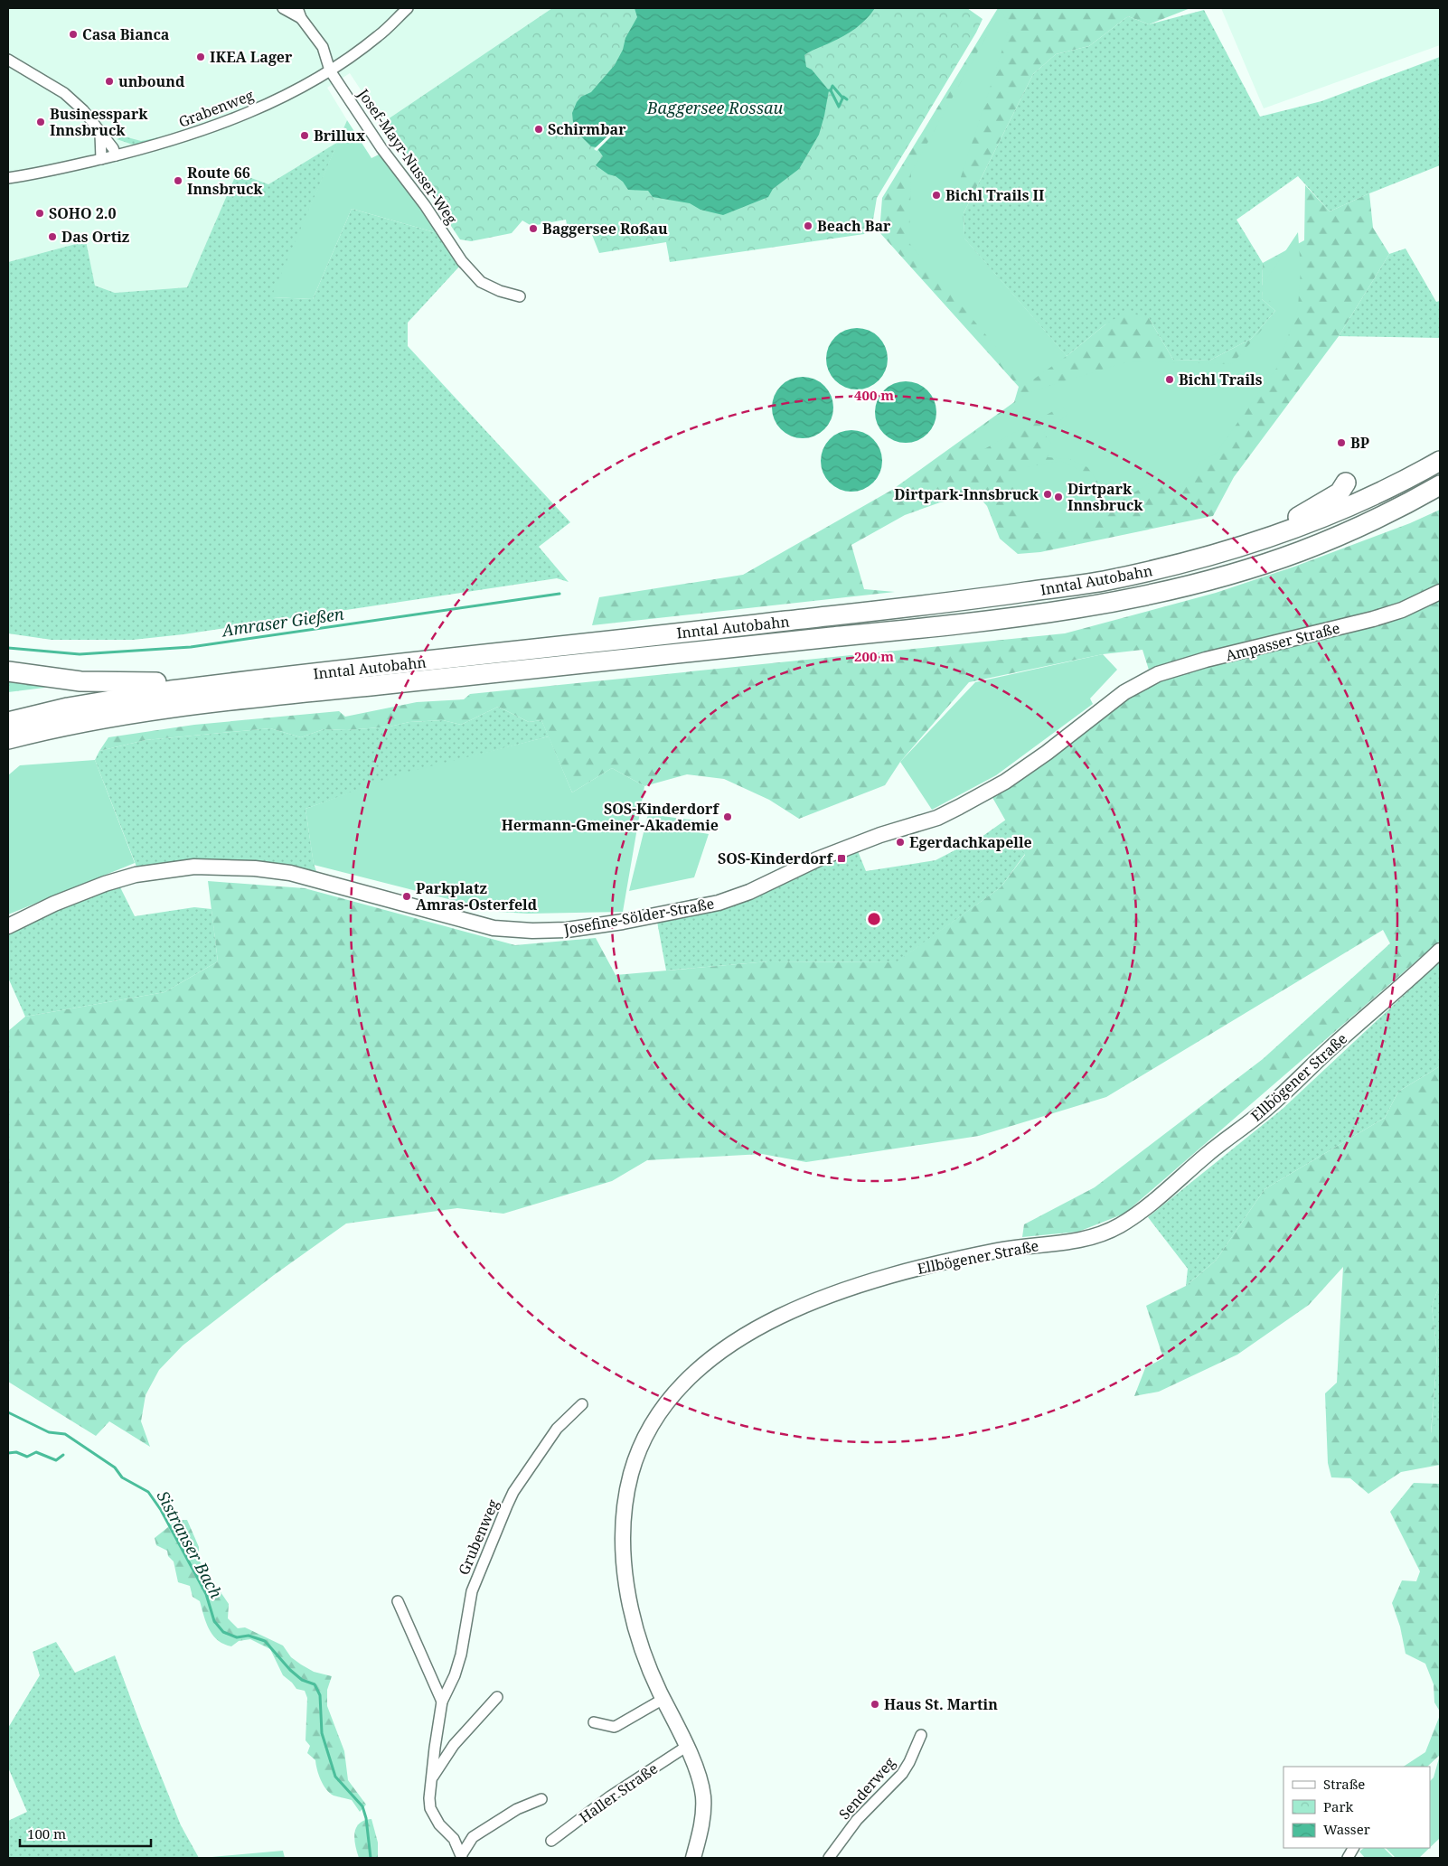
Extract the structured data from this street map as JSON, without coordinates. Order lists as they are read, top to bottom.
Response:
{
  "streets": {
    "highway": ["Inntal Autobahn"],
    "main road": ["Ampasser Straße", "Josefine-Sölder-Straße", "Ellbögener Straße"],
    "street": [
      "Grabenweg",
      "Josef-Mayr-Nusser-Weg",
      "Grubenweg",
      "Senderweg",
      "Haller Straße"
    ]
  },
  "crossings": [
    ["Grabenweg", "Josef-Mayr-Nusser-Weg"],
    ["Ampasser Straße", "Josefine-Sölder-Straße"]
  ],
  "water": ["Baggersee Rossau", "Amraser Gießen", "Sistranser Bach"],
  "places": {
    "other": [
      "Casa Bianca",
      "IKEA Lager",
      "unbound",
      "Businesspark Innsbruck",
      "Schirmbar",
      "Brillux",
      "Route 66 Innsbruck",
      "Bichl Trails II",
      "SOHO 2.0",
      "Beach Bar",
      "Baggersee Roßau",
      "Das Ortiz",
      "Bichl Trails",
      "BP",
      "Dirtpark-Innsbruck",
      "Dirtpark Innsbruck",
      "SOS-Kinderdorf Hermann-Gmeiner-Akademie",
      "Egerdachkapelle",
      "Parkplatz Amras-Osterfeld",
      "Haus St. Martin"
    ],
    "transit": ["SOS-Kinderdorf"]
  },
  "legend": ["Straße", "Park", "Wasser"],
  "scale_bar": "100 m",
  "rings": ["400 m", "200 m"]
}
